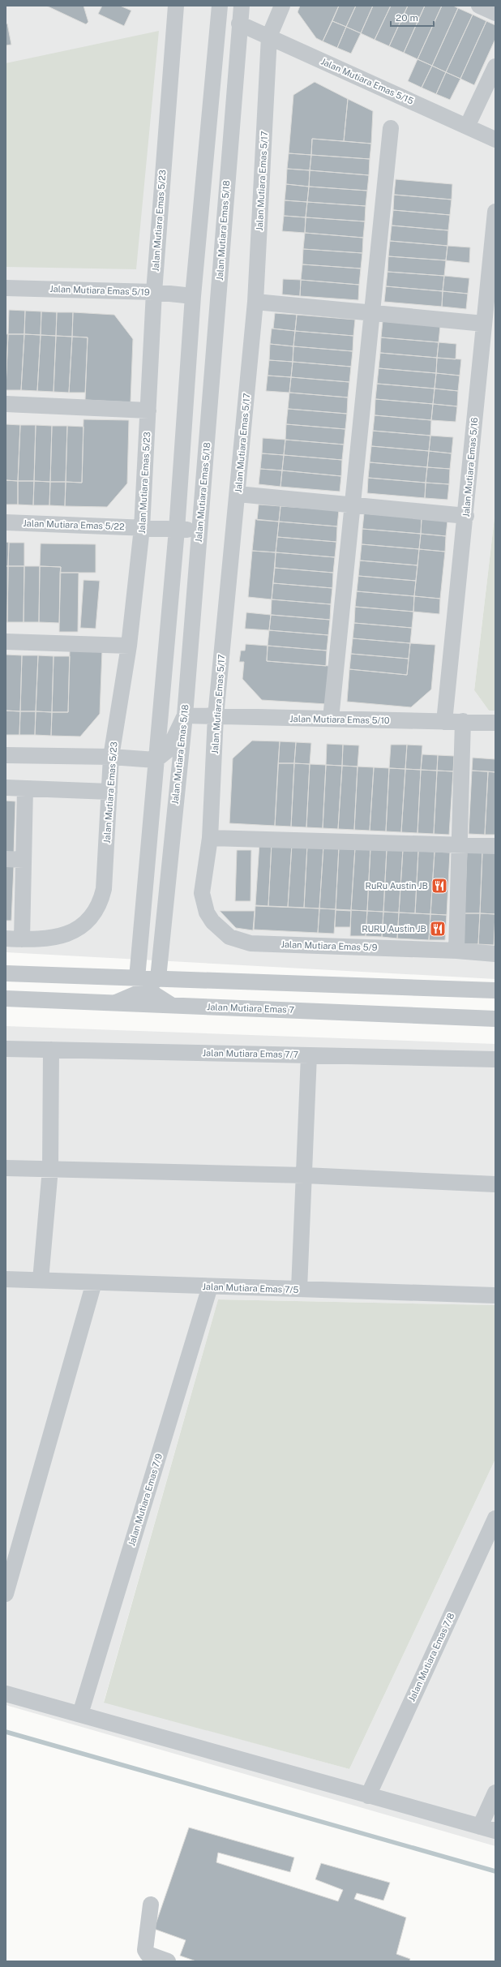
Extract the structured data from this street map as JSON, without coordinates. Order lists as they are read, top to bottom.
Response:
{
  "streets": {
    "street": [
      "Jalan Mutiara Emas 5/15",
      "Jalan Mutiara Emas 5/17",
      "Jalan Mutiara Emas 5/23",
      "Jalan Mutiara Emas 5/18",
      "Jalan Mutiara Emas 5/19",
      "Jalan Mutiara Emas 5/16",
      "Jalan Mutiara Emas 5/22",
      "Jalan Mutiara Emas 5/10",
      "Jalan Mutiara Emas 5/9",
      "Jalan Mutiara Emas 7",
      "Jalan Mutiara Emas 7/7",
      "Jalan Mutiara Emas 7/5",
      "Jalan Mutiara Emas 7/9",
      "Jalan Mutiara Emas 7/8"
    ]
  },
  "crossings": [
    ["Jalan Mutiara Emas 5/15", "Jalan Mutiara Emas 5/17"],
    ["Jalan Mutiara Emas 5/15", "Jalan Mutiara Emas 5/18"],
    ["Jalan Mutiara Emas 5/17", "Jalan Mutiara Emas 5/10"],
    ["Jalan Mutiara Emas 5/17", "Jalan Mutiara Emas 5/9"],
    ["Jalan Mutiara Emas 5/23", "Jalan Mutiara Emas 5/19"],
    ["Jalan Mutiara Emas 5/23", "Jalan Mutiara Emas 5/22"],
    ["Jalan Mutiara Emas 5/18", "Jalan Mutiara Emas 5/22"],
    ["Jalan Mutiara Emas 5/18", "Jalan Mutiara Emas 5/10"],
    ["Jalan Mutiara Emas 5/16", "Jalan Mutiara Emas 5/10"],
    ["Jalan Mutiara Emas 7/5", "Jalan Mutiara Emas 7/9"]
  ],
  "places": {
    "restaurant": ["RuRu Austin JB", "RURU Austin JB"]
  },
  "scale_bar": "20 m"
}
